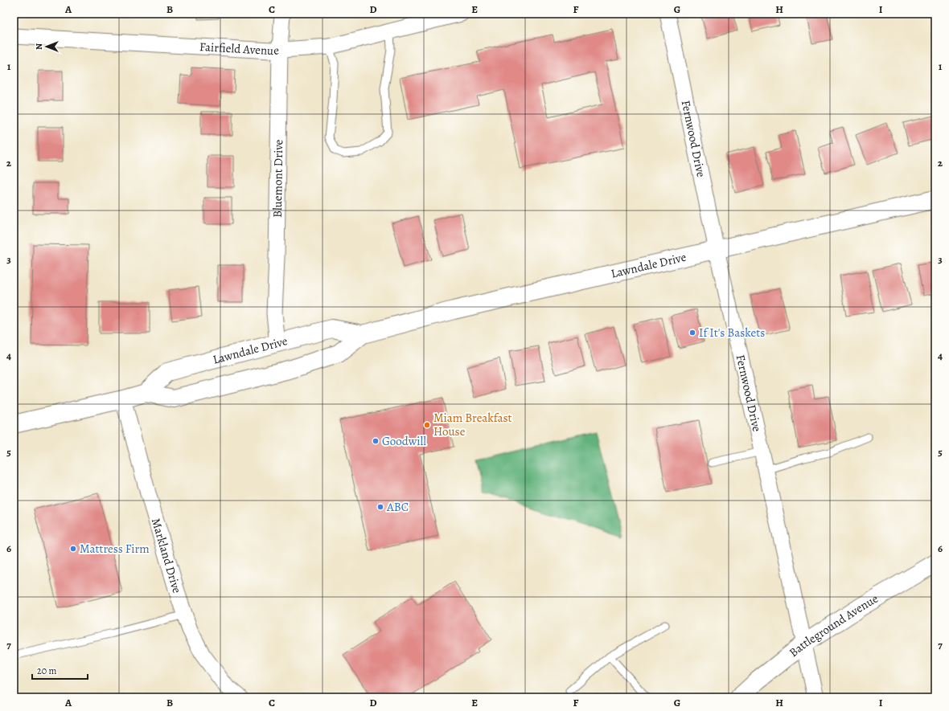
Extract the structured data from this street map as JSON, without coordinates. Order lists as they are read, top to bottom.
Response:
{
  "streets": {
    "main road": ["Lawndale Drive", "Battleground Avenue"],
    "street": [
      "Fairfield Avenue",
      "Fernwood Drive",
      "Bluemont Drive",
      "Markland Drive"
    ]
  },
  "crossings": [
    ["Fairfield Avenue", "Bluemont Drive"],
    ["Fernwood Drive", "Lawndale Drive"],
    ["Fernwood Drive", "Battleground Avenue"],
    ["Bluemont Drive", "Lawndale Drive"],
    ["Lawndale Drive", "Markland Drive"]
  ],
  "places": [
    "If It's Baskets",
    "Miam Breakfast House",
    "Goodwill",
    "ABC",
    "Mattress Firm"
  ],
  "scale_bar": "20 m",
  "north": "left",
  "grid": {
    "columns": [
      "A",
      "B",
      "C",
      "D",
      "E",
      "F",
      "G",
      "H",
      "I"
    ],
    "rows": [
      "1",
      "2",
      "3",
      "4",
      "5",
      "6",
      "7"
    ]
  }
}
